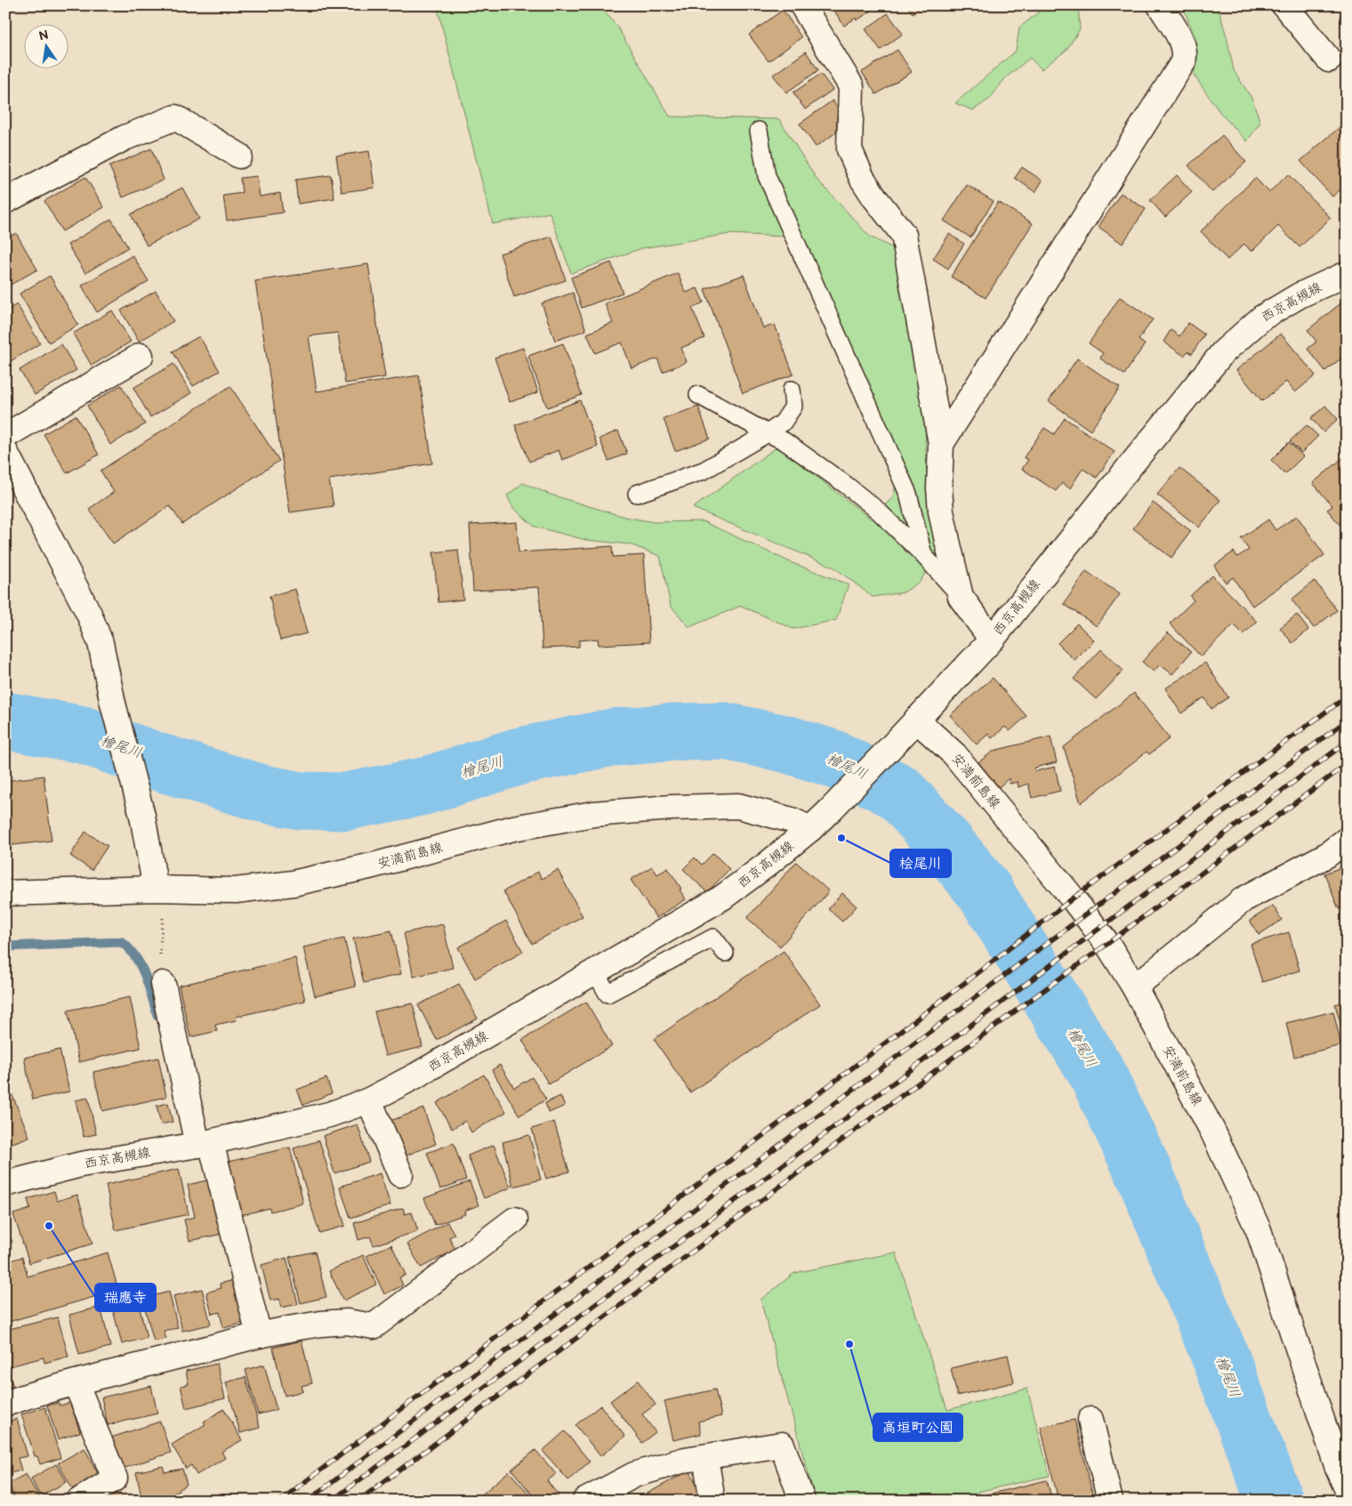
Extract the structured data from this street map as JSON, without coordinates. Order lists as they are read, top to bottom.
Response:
{
  "streets": {
    "street": ["西京高槻線", "安満前島線"]
  },
  "crossings": [
    ["西京高槻線", "安満前島線"]
  ],
  "water": ["檜尾川"],
  "places": ["桧尾川", "瑞應寺", "高垣町公園"],
  "north": "top"
}
